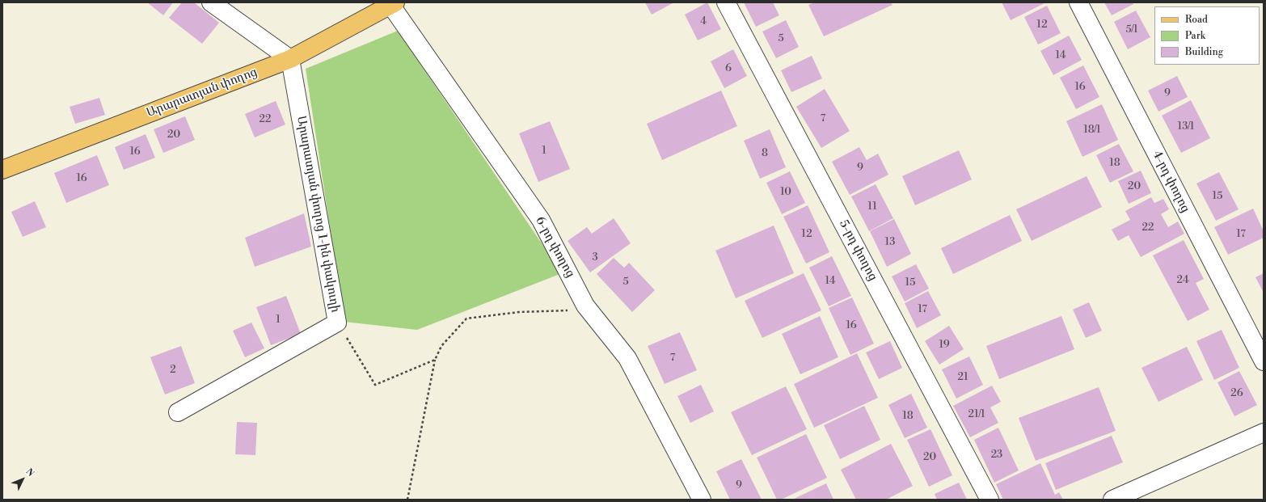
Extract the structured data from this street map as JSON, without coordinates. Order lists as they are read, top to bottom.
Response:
{
  "streets": {
    "main road": ["Արարատյան փողոց"],
    "street": [
      "4-րդ փողոց",
      "Արարատյան փողոց 1-ին փակուղի",
      "6-րդ փողոց",
      "5-րդ փողոց"
    ]
  },
  "crossings": [
    ["Արարատյան փողոց", "Արարատյան փողոց 1-ին փակուղի"],
    ["Արարատյան փողոց", "6-րդ փողոց"]
  ],
  "house_numbers": [
    "4",
    "12",
    "5/1",
    "5",
    "14",
    "6",
    "16",
    "9",
    "7",
    "22",
    "13/1",
    "18/1",
    "20",
    "1",
    "16",
    "8",
    "18",
    "9",
    "16",
    "20",
    "10",
    "15",
    "11",
    "22",
    "12",
    "17",
    "13",
    "3",
    "24",
    "14",
    "5",
    "15",
    "17",
    "1",
    "16",
    "19",
    "7",
    "2",
    "21",
    "26",
    "21/1",
    "18",
    "23",
    "20",
    "9"
  ],
  "legend": ["Road", "Park", "Building"],
  "north": "top right"
}
